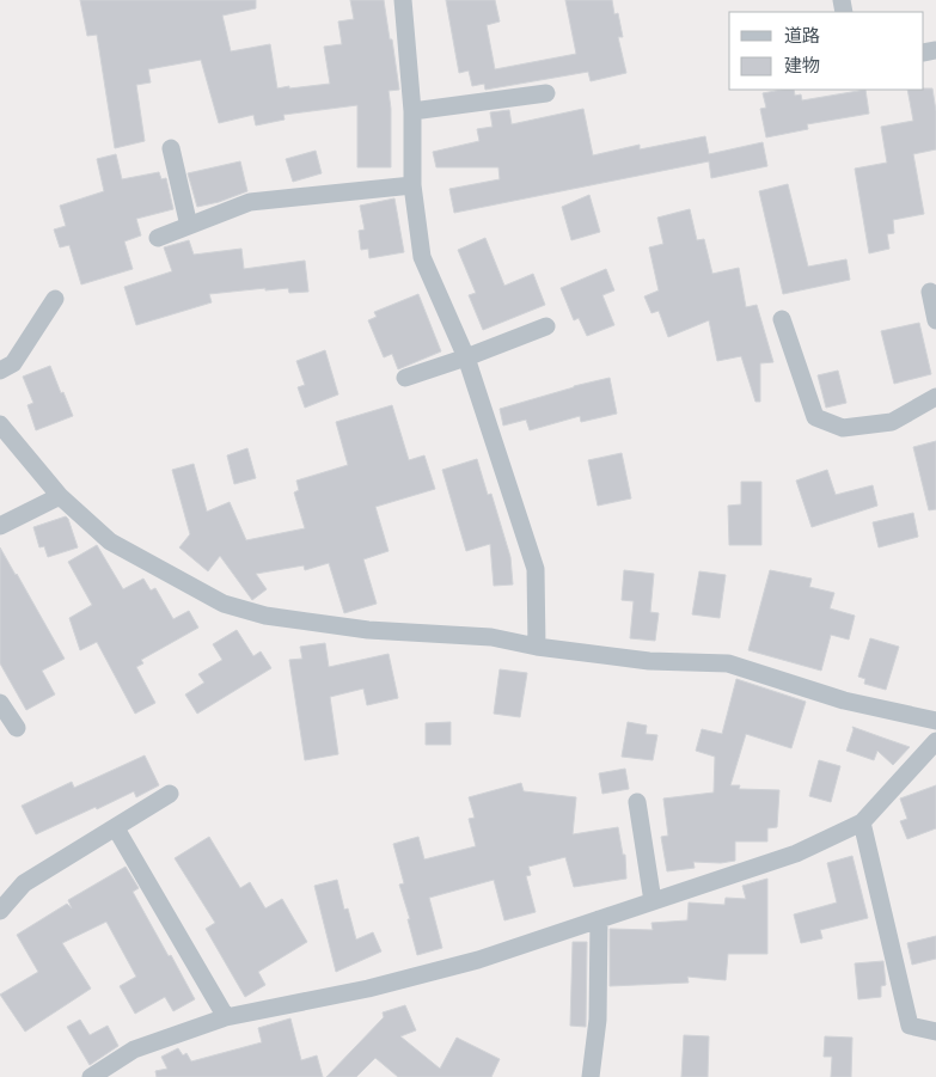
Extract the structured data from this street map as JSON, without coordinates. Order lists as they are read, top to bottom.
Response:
{
  "legend": ["道路", "建物"]
}
